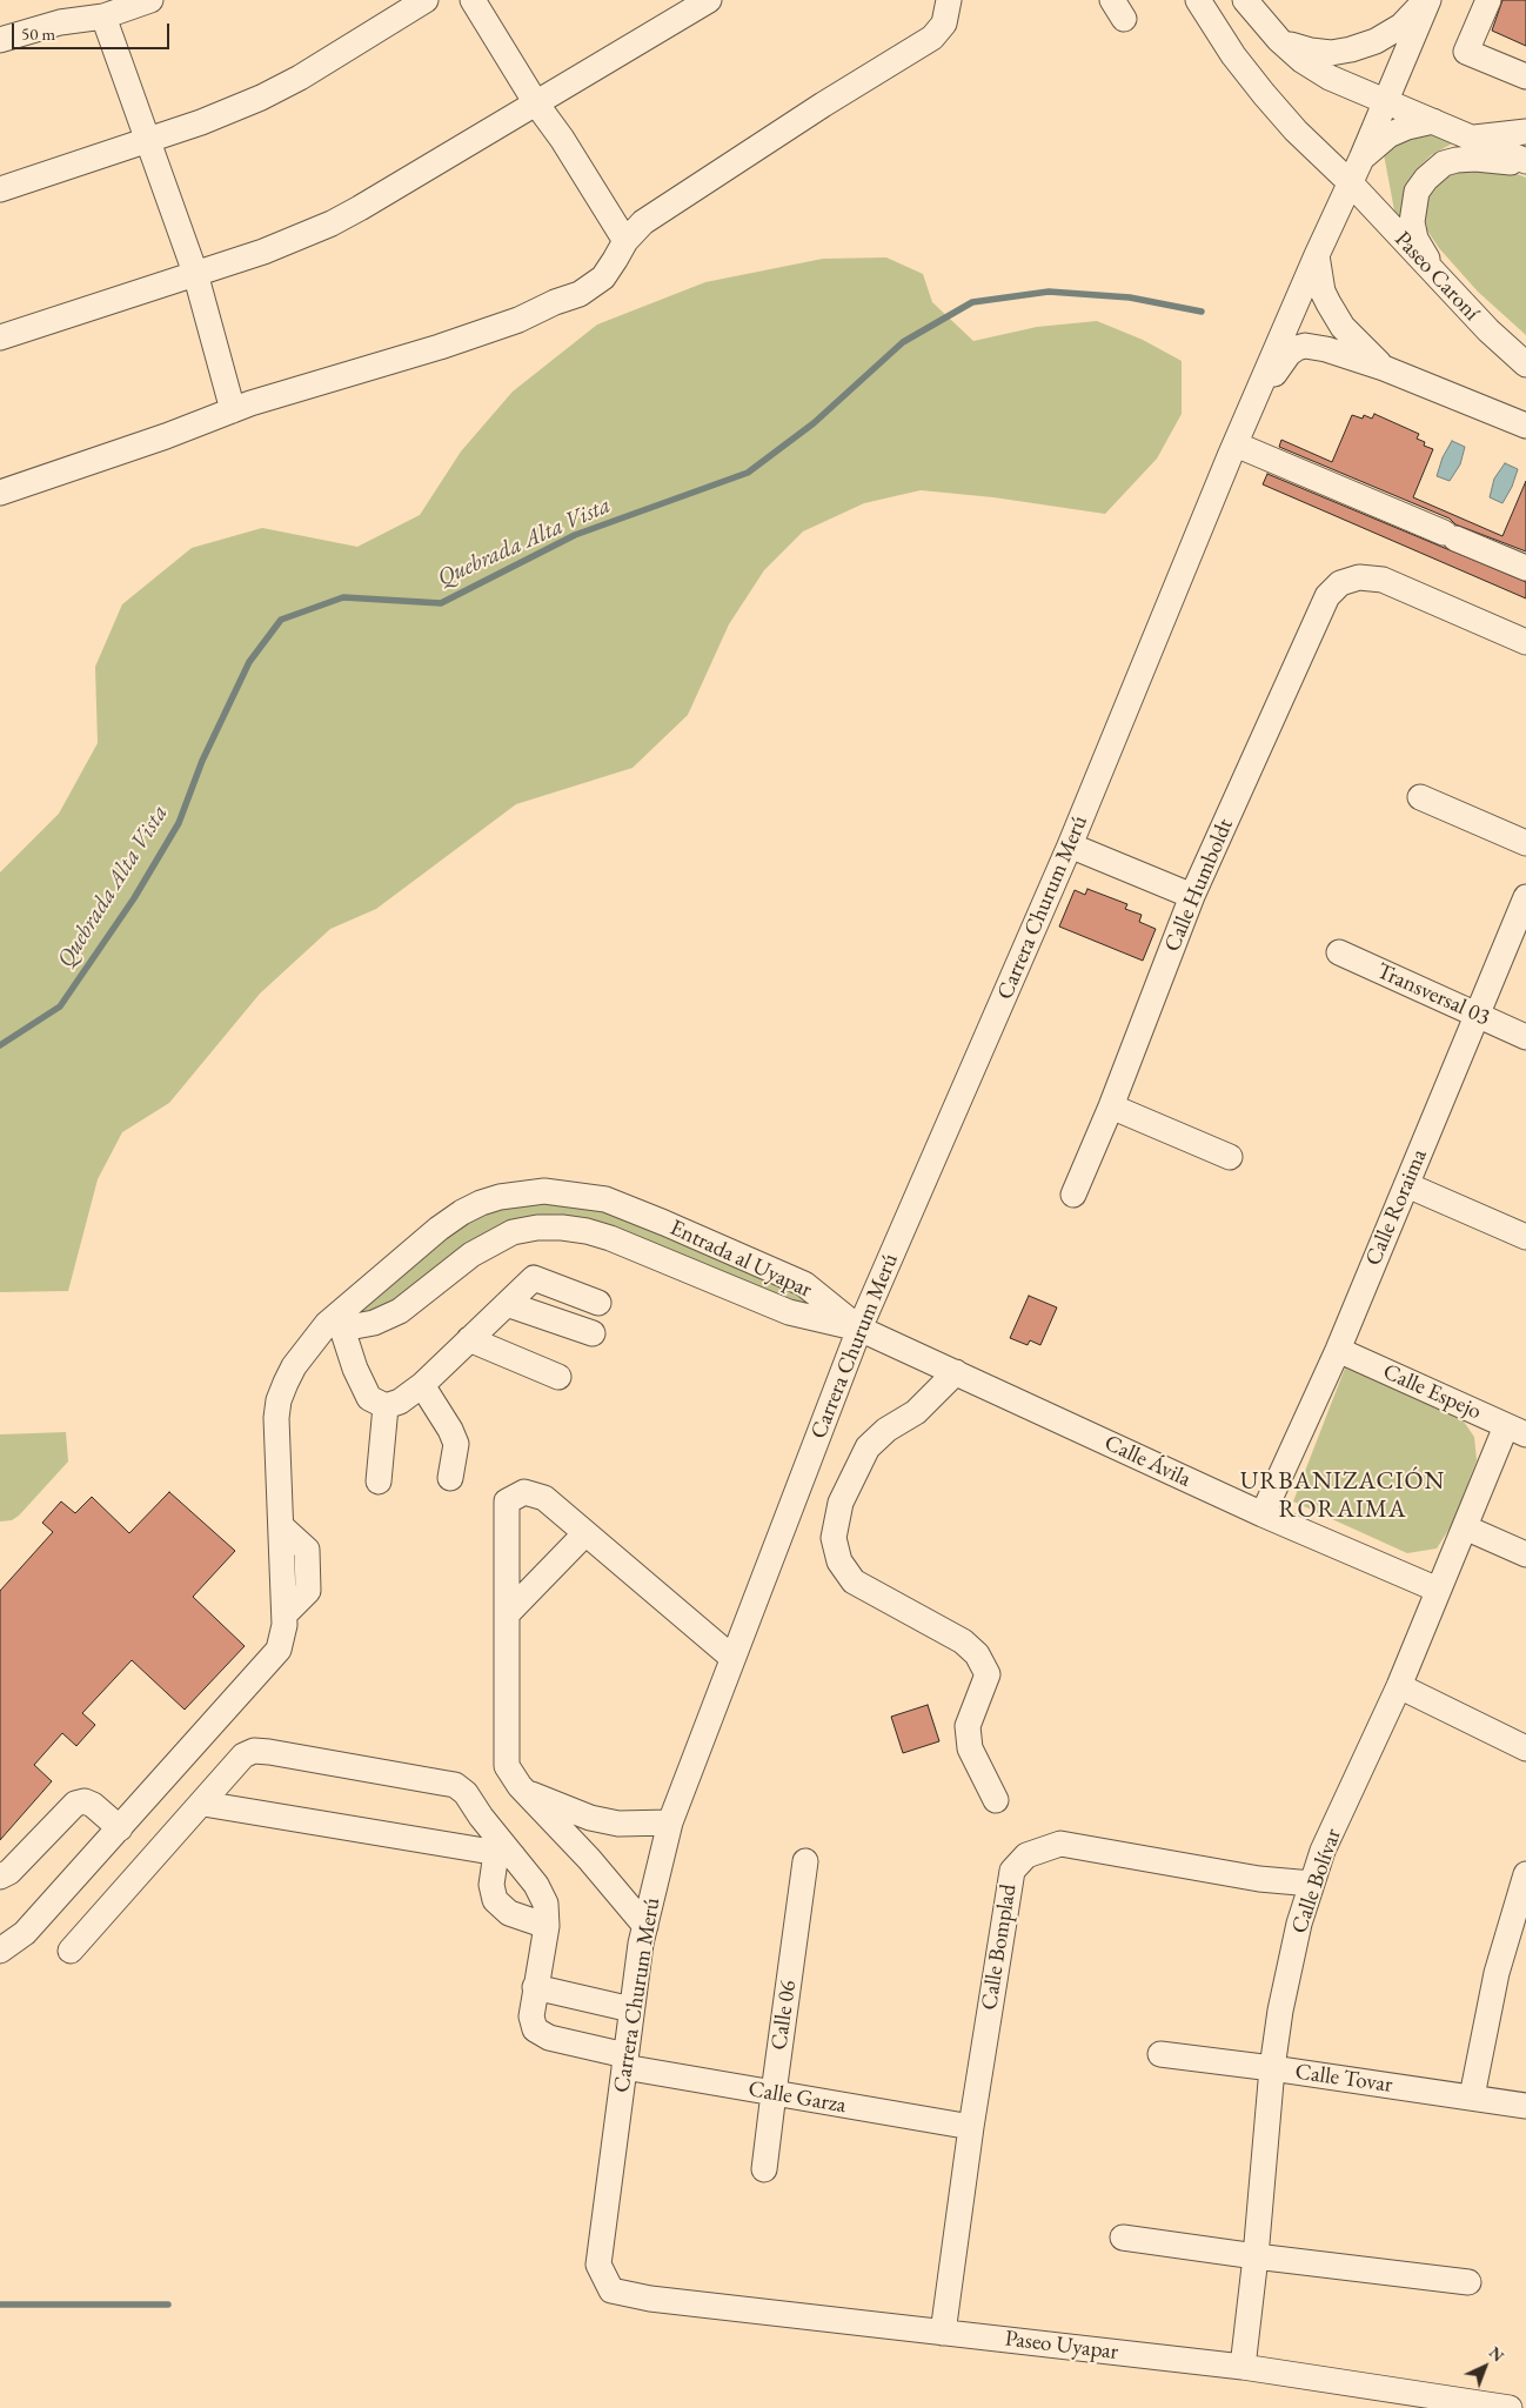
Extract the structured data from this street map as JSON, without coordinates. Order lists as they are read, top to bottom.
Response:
{
  "streets": {
    "street": [
      "Paseo Caroní",
      "Calle Humboldt",
      "Carrera Churum Merú",
      "Transversal 03",
      "Calle Roraima",
      "Entrada al Uyapar",
      "Calle Espejo",
      "Calle Ávila",
      "Calle Bolívar",
      "Calle Bomplad",
      "Calle 06",
      "Calle Tovar",
      "Calle Garza",
      "Paseo Uyapar"
    ]
  },
  "crossings": [
    ["Carrera Churum Merú", "Entrada al Uyapar"],
    ["Carrera Churum Merú", "Calle Ávila"],
    ["Carrera Churum Merú", "Calle Garza"],
    ["Carrera Churum Merú", "Paseo Uyapar"],
    ["Transversal 03", "Calle Roraima"],
    ["Calle Roraima", "Calle Espejo"],
    ["Calle Roraima", "Calle Ávila"],
    ["Entrada al Uyapar", "Calle Ávila"],
    ["Calle Espejo", "Calle Bolívar"],
    ["Calle Ávila", "Calle Bolívar"],
    ["Calle Bolívar", "Calle Bomplad"],
    ["Calle Bolívar", "Calle Tovar"],
    ["Calle Bolívar", "Paseo Uyapar"],
    ["Calle Bomplad", "Calle Garza"],
    ["Calle Bomplad", "Paseo Uyapar"],
    ["Calle 06", "Calle Garza"]
  ],
  "districts": ["URBANIZACIÓN RORAIMA"],
  "water": ["Quebrada Alta Vista"],
  "scale_bar": "50 m",
  "north": "top right"
}
